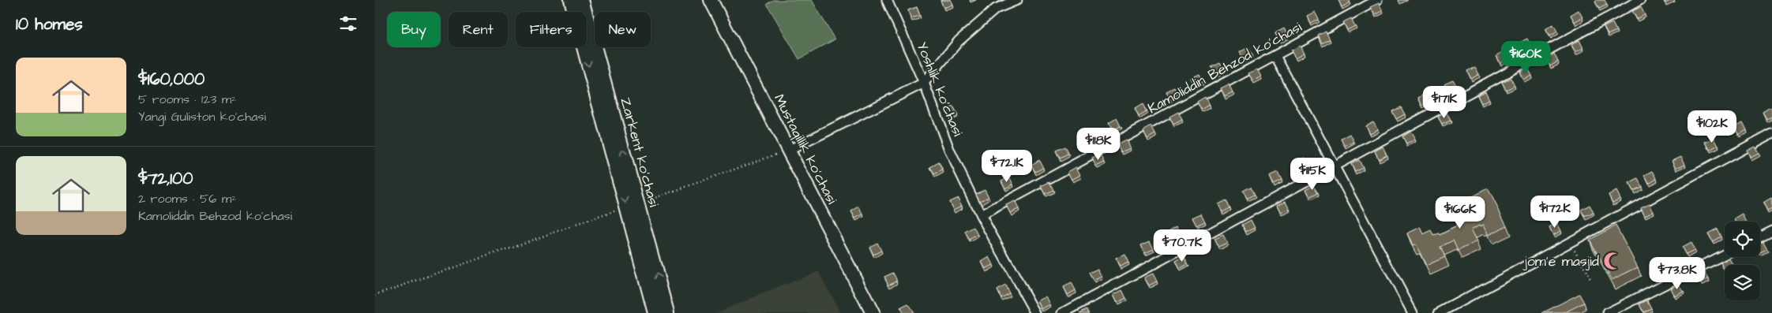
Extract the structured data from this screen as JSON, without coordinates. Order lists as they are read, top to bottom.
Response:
{
  "streets": {
    "main road": ["Mustaqillik ko'chasi", "Zarkent ko'chasi"],
    "street": ["Kamoliddin Behzod ko'chasi", "Yoshlik ko'chasi"]
  },
  "crossings": [
    ["Kamoliddin Behzod ko'chasi", "Yoshlik ko'chasi"]
  ],
  "places": {
    "mosque": ["jom'e masjid"]
  },
  "page": {
    "heading": "10 homes",
    "chip": [
      "Buy",
      "Rent",
      "Filters",
      "New"
    ],
    "price": [
      "$160K",
      "$171K",
      "$102K",
      "$118K",
      "$72.1K",
      "$115K",
      "$172K",
      "$166K",
      "$70.7K",
      "$73.8K"
    ],
    "list": [
      {
        "name": "$160,000",
        "note": "5 rooms · 123 m² · Yangi Guliston ko'chasi"
      },
      {
        "name": "$72,100",
        "note": "2 rooms · 56 m² · Kamoliddin Behzod ko'chasi"
      }
    ]
  }
}
